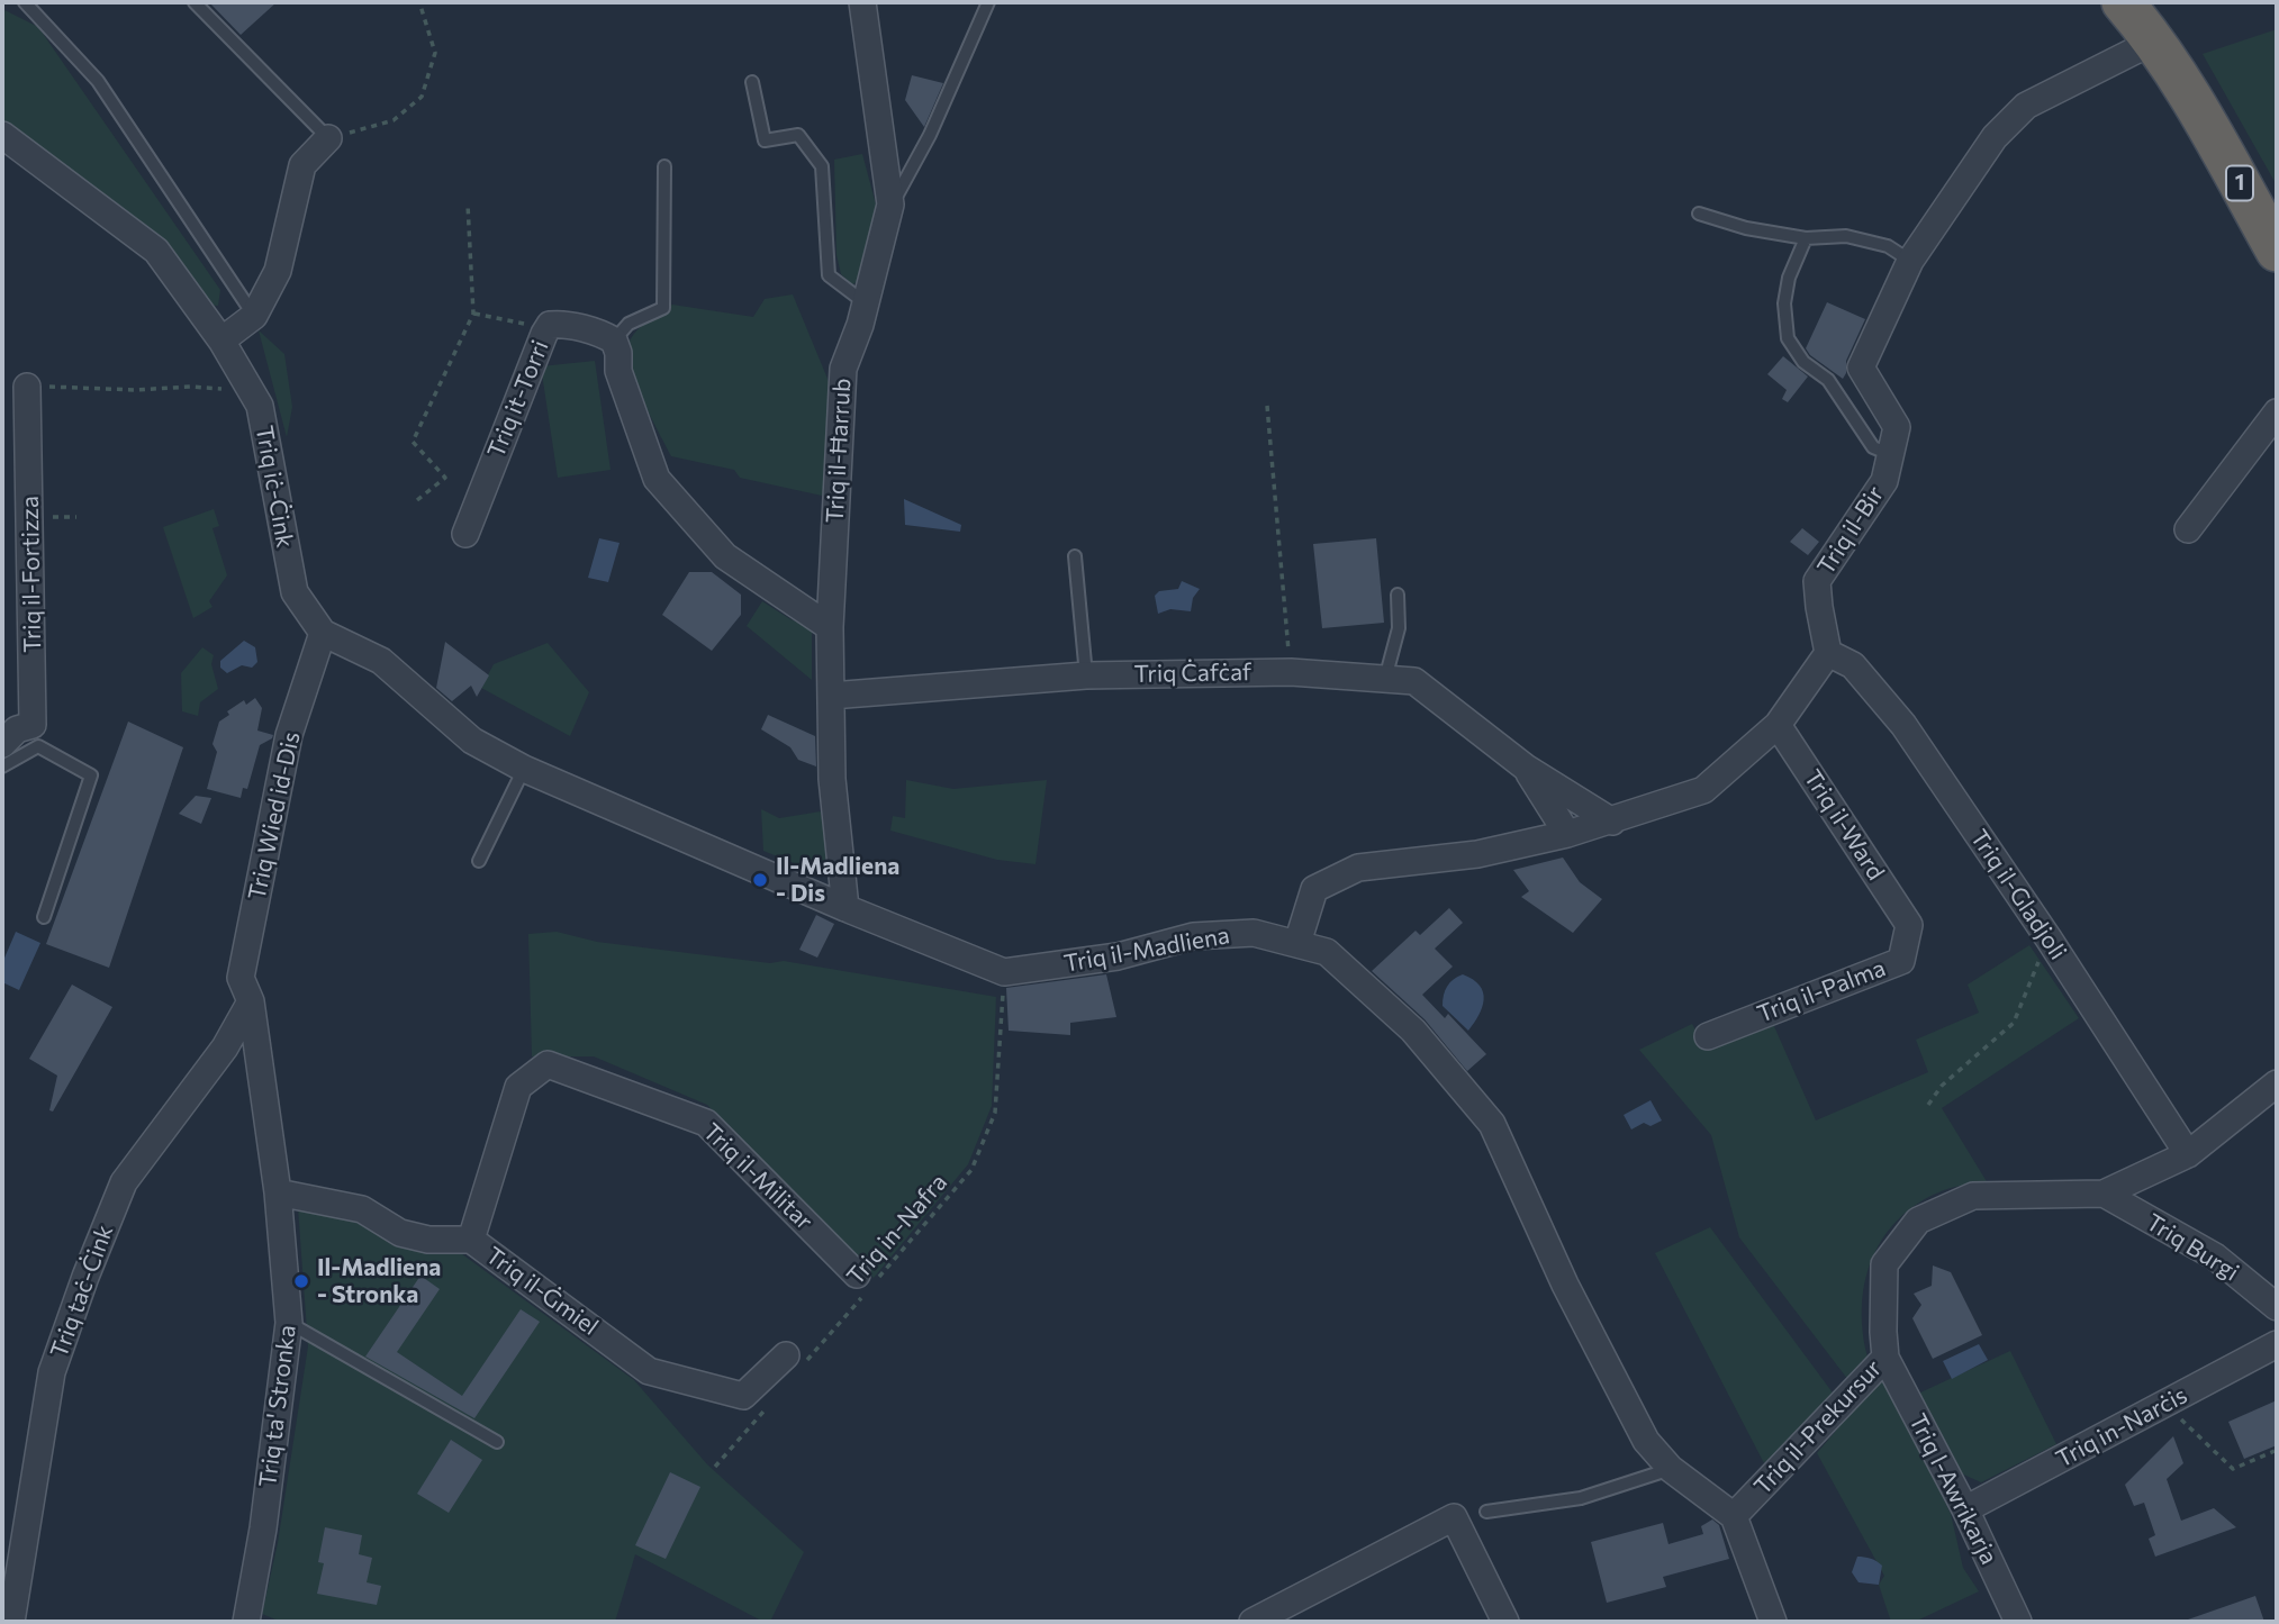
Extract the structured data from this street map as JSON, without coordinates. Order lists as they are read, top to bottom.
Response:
{
  "streets": {
    "highway": ["1"],
    "street": [
      "Triq it-Torri",
      "Triq il-Ħarrub",
      "Triq iċ-Ċink",
      "Triq il-Bir",
      "Triq il-Fortizza",
      "Triq Ċafċaf",
      "Triq Wied id-Dis",
      "Triq il-Ward",
      "Triq il-Gladjoli",
      "Triq il-Madliena",
      "Triq il-Palma",
      "Triq il-Militar",
      "Triq Burgi",
      "Triq taċ-Ċink",
      "Triq il-Ġmiel",
      "Triq ta' Stronka",
      "Triq il-Prekursur",
      "Triq in-Narċis",
      "Triq l-Awrikarja"
    ],
    "path": ["Triq in-Nafra"]
  },
  "crossings": [
    ["1", "Triq il-Bir"],
    ["Triq il-Ħarrub", "Triq Ċafċaf"],
    ["Triq il-Ħarrub", "Triq il-Madliena"],
    ["Triq iċ-Ċink", "Triq Wied id-Dis"],
    ["Triq iċ-Ċink", "Triq il-Madliena"],
    ["Triq il-Bir", "Triq il-Gladjoli"],
    ["Triq Wied id-Dis", "Triq il-Madliena"],
    ["Triq Wied id-Dis", "Triq taċ-Ċink"],
    ["Triq Wied id-Dis", "Triq ta' Stronka"],
    ["Triq il-Ward", "Triq il-Palma"],
    ["Triq il-Gladjoli", "Triq il-Prekursur"],
    ["Triq il-Madliena", "Triq in-Nafra"],
    ["Triq il-Madliena", "Triq il-Prekursur"],
    ["Triq il-Militar", "Triq in-Nafra"],
    ["Triq il-Militar", "Triq il-Ġmiel"],
    ["Triq in-Nafra", "Triq il-Ġmiel"],
    ["Triq Burgi", "Triq il-Prekursur"],
    ["Triq taċ-Ċink", "Triq ta' Stronka"],
    ["Triq il-Ġmiel", "Triq ta' Stronka"],
    ["Triq il-Prekursur", "Triq l-Awrikarja"],
    ["Triq in-Narċis", "Triq l-Awrikarja"]
  ],
  "places": ["Il-Madliena - Dis", "Il-Madliena - Stronka"]
}
